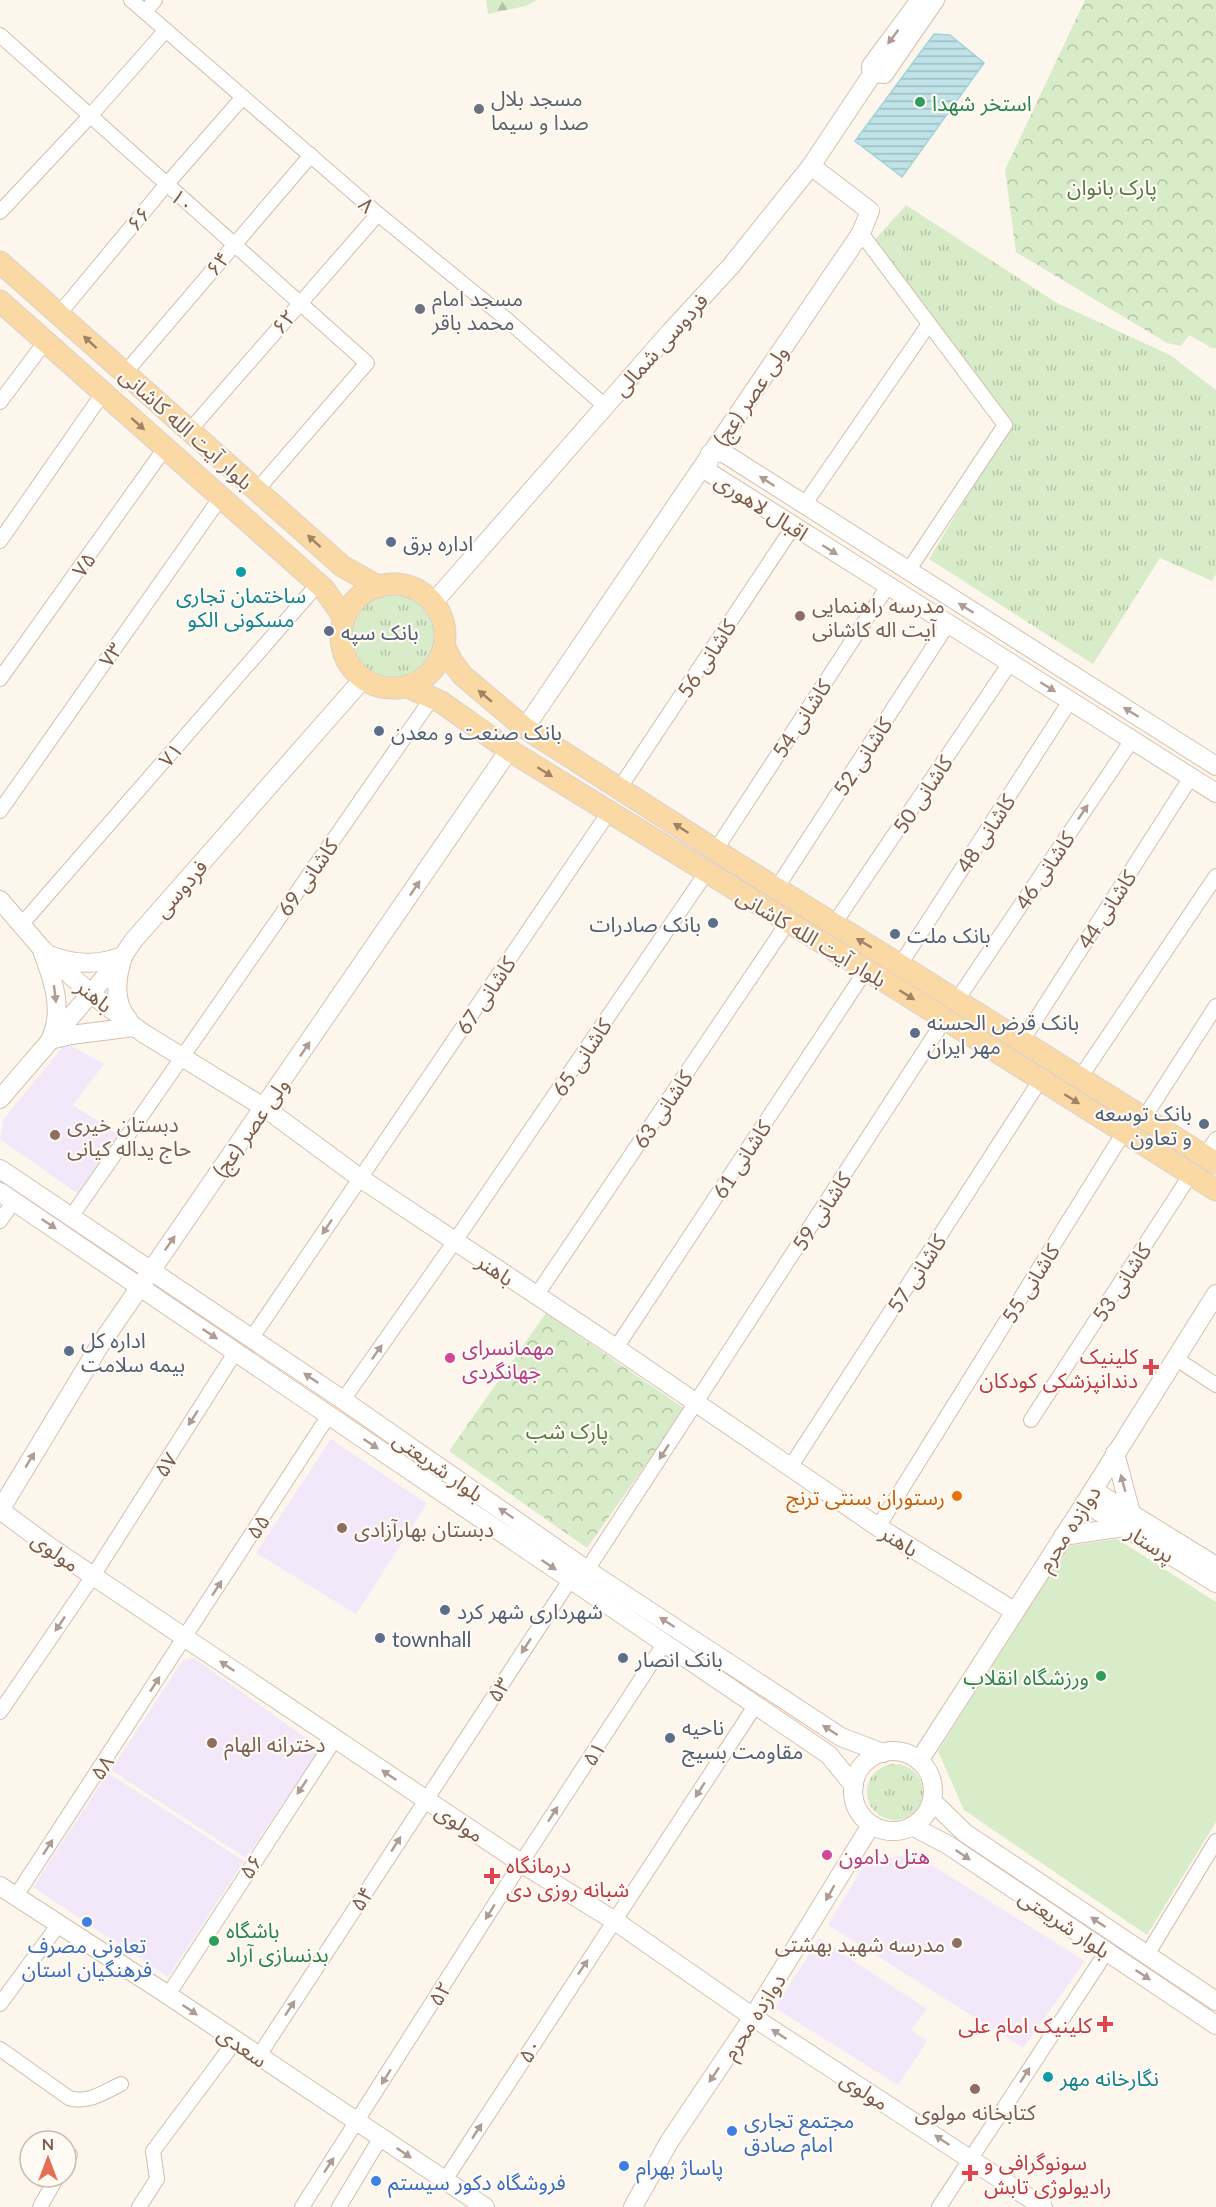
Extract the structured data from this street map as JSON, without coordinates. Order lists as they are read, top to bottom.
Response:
{
  "streets": {
    "main road": [
      "فردوسی شمالی",
      "ولی عصر (عج)",
      "بلوار آیت الله کاشانی",
      "اقبال لاهوری",
      "فردوسی",
      "باهنر",
      "بلوار شریعتی",
      "دوازده محرم",
      "پرستار",
      "مولوی",
      "سعدی"
    ],
    "street": [
      "۱۰",
      "۸",
      "۶۶",
      "۶۴",
      "۶۲",
      "۷۵",
      "۷۳",
      "کاشانی 56",
      "کاشانی 54",
      "۷۱",
      "کاشانی 52",
      "کاشانی 50",
      "کاشانی 48",
      "کاشانی 46",
      "کاشانی 69",
      "کاشانی 44",
      "کاشانی 67",
      "کاشانی 65",
      "کاشانی 63",
      "کاشانی 61",
      "کاشانی 59",
      "کاشانی 57",
      "کاشانی 53",
      "کاشانی 55",
      "۵۷",
      "۵۵",
      "۵۳",
      "۵۱",
      "۵۸",
      "۵۶",
      "۵۴",
      "۵۲",
      "۵۰"
    ]
  },
  "crossings": [
    ["۱۰", "۶۶"],
    ["۱۰", "۶۴"],
    ["۱۰", "۶۲"],
    ["۱۰", "بلوار آیت الله کاشانی"],
    ["۸", "۶۶"],
    ["۸", "۶۴"],
    ["۸", "۶۲"],
    ["۸", "فردوسی شمالی"],
    ["۶۶", "بلوار آیت الله کاشانی"],
    ["۶۴", "بلوار آیت الله کاشانی"],
    ["۶۲", "بلوار آیت الله کاشانی"],
    ["فردوسی شمالی", "ولی عصر (عج)"],
    ["فردوسی شمالی", "بلوار آیت الله کاشانی"],
    ["فردوسی شمالی", "فردوسی"],
    ["ولی عصر (عج)", "بلوار آیت الله کاشانی"],
    ["ولی عصر (عج)", "اقبال لاهوری"],
    ["ولی عصر (عج)", "باهنر"],
    ["ولی عصر (عج)", "بلوار شریعتی"],
    ["ولی عصر (عج)", "مولوی"],
    ["بلوار آیت الله کاشانی", "۷۵"],
    ["بلوار آیت الله کاشانی", "۷۳"],
    ["بلوار آیت الله کاشانی", "کاشانی 56"],
    ["بلوار آیت الله کاشانی", "کاشانی 54"],
    ["بلوار آیت الله کاشانی", "۷۱"],
    ["بلوار آیت الله کاشانی", "کاشانی 52"],
    ["بلوار آیت الله کاشانی", "کاشانی 50"],
    ["بلوار آیت الله کاشانی", "کاشانی 48"],
    ["بلوار آیت الله کاشانی", "کاشانی 46"],
    ["بلوار آیت الله کاشانی", "کاشانی 69"],
    ["بلوار آیت الله کاشانی", "فردوسی"],
    ["بلوار آیت الله کاشانی", "کاشانی 44"],
    ["بلوار آیت الله کاشانی", "کاشانی 67"],
    ["بلوار آیت الله کاشانی", "کاشانی 65"],
    ["بلوار آیت الله کاشانی", "کاشانی 63"],
    ["بلوار آیت الله کاشانی", "کاشانی 61"],
    ["بلوار آیت الله کاشانی", "کاشانی 59"],
    ["بلوار آیت الله کاشانی", "کاشانی 57"],
    ["بلوار آیت الله کاشانی", "کاشانی 53"],
    ["بلوار آیت الله کاشانی", "کاشانی 55"],
    ["اقبال لاهوری", "کاشانی 56"],
    ["اقبال لاهوری", "کاشانی 54"],
    ["اقبال لاهوری", "کاشانی 52"],
    ["اقبال لاهوری", "کاشانی 50"],
    ["اقبال لاهوری", "کاشانی 48"],
    ["اقبال لاهوری", "کاشانی 46"],
    ["اقبال لاهوری", "کاشانی 44"],
    ["۷۱", "باهنر"],
    ["کاشانی 69", "باهنر"],
    ["فردوسی", "باهنر"],
    ["باهنر", "کاشانی 67"],
    ["باهنر", "کاشانی 65"],
    ["باهنر", "کاشانی 63"],
    ["باهنر", "کاشانی 61"],
    ["باهنر", "کاشانی 59"],
    ["باهنر", "کاشانی 57"],
    ["باهنر", "کاشانی 55"],
    ["باهنر", "دوازده محرم"],
    ["کاشانی 59", "بلوار شریعتی"],
    ["۵۷", "بلوار شریعتی"],
    ["۵۷", "مولوی"],
    ["بلوار شریعتی", "۵۵"],
    ["بلوار شریعتی", "دوازده محرم"],
    ["بلوار شریعتی", "۵۳"],
    ["بلوار شریعتی", "۵۱"],
    ["بلوار شریعتی", "۵۰"],
    ["۵۵", "مولوی"],
    ["۵۵", "۵۸"],
    ["دوازده محرم", "پرستار"],
    ["دوازده محرم", "مولوی"],
    ["مولوی", "۵۳"],
    ["مولوی", "۵۱"],
    ["مولوی", "۵۸"],
    ["مولوی", "۵۶"],
    ["مولوی", "۵۴"],
    ["مولوی", "۵۲"],
    ["مولوی", "۵۰"],
    ["۵۳", "۵۴"],
    ["۵۱", "۵۲"],
    ["۵۸", "سعدی"],
    ["۵۶", "سعدی"],
    ["۵۴", "سعدی"],
    ["۵۲", "سعدی"],
    ["سعدی", "۵۰"]
  ],
  "one_way": [
    "ولی عصر (عج)",
    "کاشانی 46",
    "۵۷",
    "۵۵",
    "دوازده محرم",
    "مولوی",
    "۵۳",
    "۵۱",
    "۵۸",
    "۵۶",
    "۵۴",
    "۵۲"
  ],
  "parks": ["پارک بانوان", "پارک شب"],
  "places": {
    "other": [
      "استخر شهدا",
      "مسجد بلال صدا و سیما",
      "مسجد امام محمد باقر",
      "اداره برق",
      "ساختمان تجاری مسکونی الکو",
      "مدرسه راهنمایی آیت اله کاشانی",
      "بانک سپه",
      "بانک صنعت و معدن",
      "بانک صادرات",
      "بانک ملت",
      "بانک قرض الحسنه مهر ایران",
      "بانک توسعه و تعاون",
      "دبستان خیری حاج یداله کیانی",
      "اداره کل بیمه سلامت",
      "مهمانسرای جهانگردی",
      "رستوران سنتی ترنج",
      "دبستان بهارآزادی",
      "شهرداری شهر کرد",
      "townhall",
      "بانک انصار",
      "ورزشگاه انقلاب",
      "ناحیه مقاومت بسیج",
      "دخترانه الهام",
      "هتل دامون",
      "تعاونی مصرف فرهنگیان استان",
      "باشگاه بدنسازى آراد",
      "مدرسه شهید بهشتی",
      "نگارخانه مهر",
      "کتابخانه مولوی",
      "مجتمع تجاری امام صادق",
      "پاساژ بهرام",
      "فروشگاه دکور سیستم"
    ],
    "health": [
      "کلینیک دندانپزشکی کودکان",
      "درمانگاه شبانه روزی دی",
      "کلینیک امام علی",
      "سونوگرافی و رادیولوژی تابش"
    ]
  },
  "north": "top"
}
